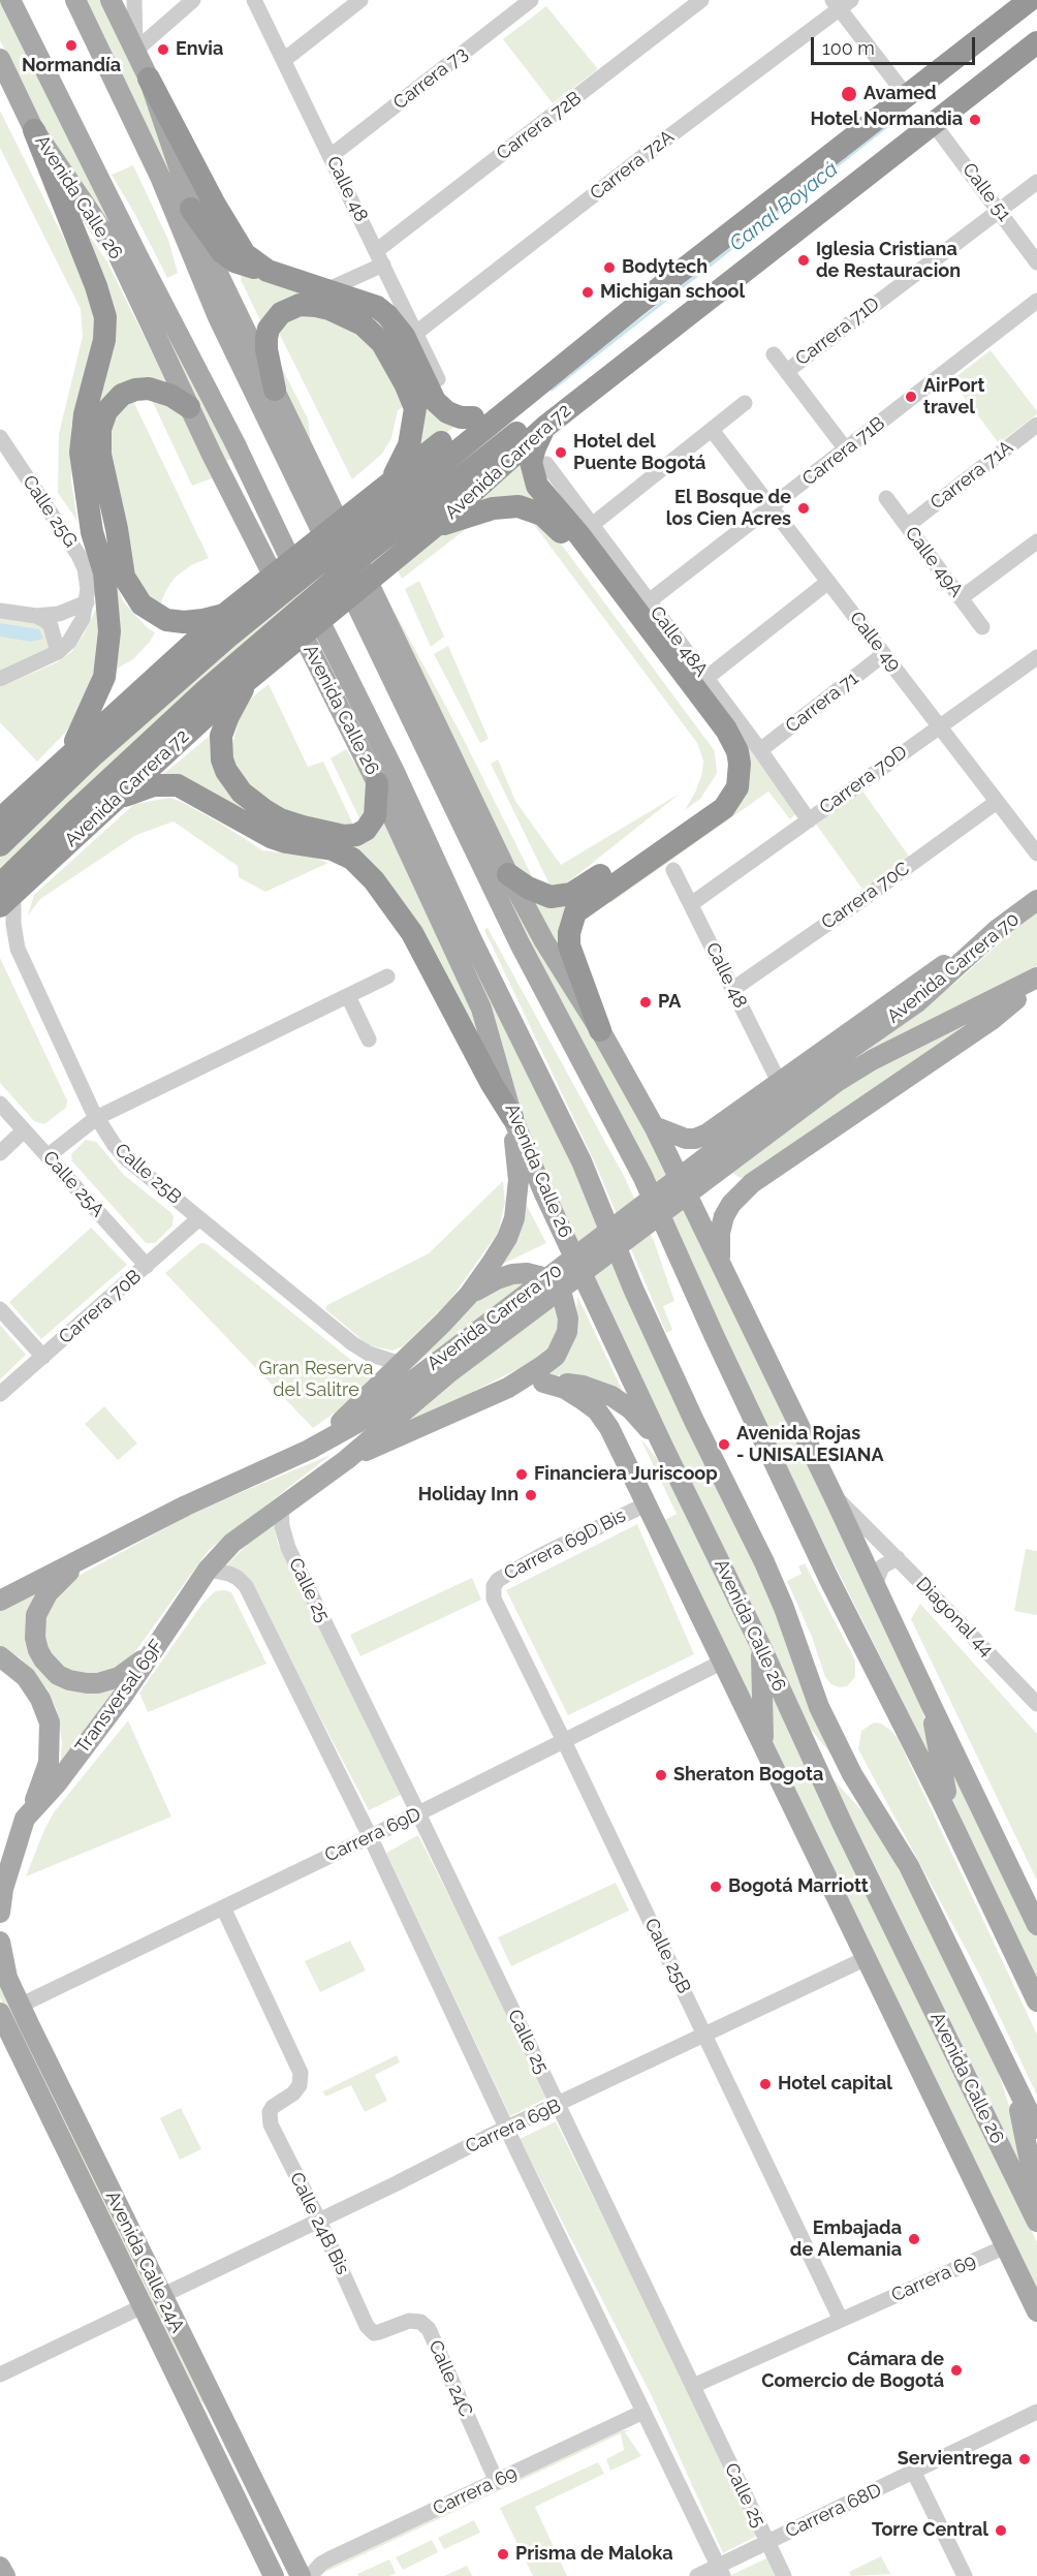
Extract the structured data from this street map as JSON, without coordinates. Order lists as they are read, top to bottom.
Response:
{
  "streets": {
    "highway": ["Avenida Carrera 72"],
    "main road": [
      "Avenida Calle 26",
      "Avenida Carrera 70",
      "Transversal 69F",
      "Avenida Calle 24A"
    ],
    "street": [
      "Carrera 73",
      "Carrera 72B",
      "Carrera 72A",
      "Calle 48",
      "Calle 51",
      "Carrera 71D",
      "Carrera 71B",
      "Carrera 71A",
      "Calle 25G",
      "Calle 49A",
      "Calle 48A",
      "Calle 49",
      "Carrera 71",
      "Carrera 70D",
      "Carrera 70C",
      "Calle 25B",
      "Calle 25A",
      "Carrera 70B",
      "Carrera 69D Bis",
      "Calle 25",
      "Diagonal 44",
      "Carrera 69D",
      "Carrera 69B",
      "Calle 24B Bis",
      "Carrera 69",
      "Calle 24C",
      "Carrera 68D"
    ]
  },
  "crossings": [
    ["Carrera 73", "Calle 48"],
    ["Carrera 72B", "Calle 48"],
    ["Carrera 72A", "Calle 48"],
    ["Calle 48", "Carrera 70D"],
    ["Calle 48", "Carrera 70C"],
    ["Calle 51", "Carrera 71D"],
    ["Calle 51", "Avenida Carrera 72"],
    ["Carrera 71B", "Calle 48A"],
    ["Carrera 71B", "Calle 49"],
    ["Avenida Carrera 72", "Calle 25B"],
    ["Carrera 71A", "Calle 49A"],
    ["Calle 48A", "Carrera 71"],
    ["Calle 48A", "Carrera 70D"],
    ["Calle 49", "Carrera 71"],
    ["Calle 49", "Carrera 70D"],
    ["Calle 49", "Carrera 70C"],
    ["Avenida Carrera 70", "Calle 25"],
    ["Avenida Carrera 70", "Transversal 69F"],
    ["Calle 25B", "Carrera 70B"],
    ["Calle 25B", "Carrera 69D Bis"],
    ["Calle 25B", "Carrera 69D"],
    ["Calle 25B", "Carrera 69B"],
    ["Calle 25B", "Carrera 69"],
    ["Calle 25A", "Carrera 70B"],
    ["Calle 25", "Carrera 69D"],
    ["Calle 25", "Carrera 69B"],
    ["Calle 25", "Carrera 69"],
    ["Calle 25", "Carrera 68D"],
    ["Carrera 69D", "Calle 24B Bis"],
    ["Carrera 69D", "Avenida Calle 24A"],
    ["Carrera 69B", "Calle 24B Bis"],
    ["Carrera 69B", "Avenida Calle 24A"],
    ["Calle 24B Bis", "Calle 24C"],
    ["Carrera 69", "Calle 24C"]
  ],
  "water": ["Canal Boyacá"],
  "parks": ["Gran Reserva del Salitre"],
  "places": [
    "Normandía",
    "Envia",
    "Avamed",
    "Hotel Normandia",
    "Iglesia Cristiana de Restauracion",
    "Bodytech",
    "Michigan school",
    "AirPort travel",
    "Hotel del Puente Bogotá",
    "El Bosque de los Cien Acres",
    "PA",
    "Avenida Rojas - UNISALESIANA",
    "Financiera Juriscoop",
    "Holiday Inn",
    "Sheraton Bogota",
    "Bogotá Marriott",
    "Hotel capital",
    "Embajada de Alemania",
    "Cámara de Comercio de Bogotá",
    "Servientrega",
    "Torre Central",
    "Prisma de Maloka"
  ],
  "scale_bar": "100 m"
}
